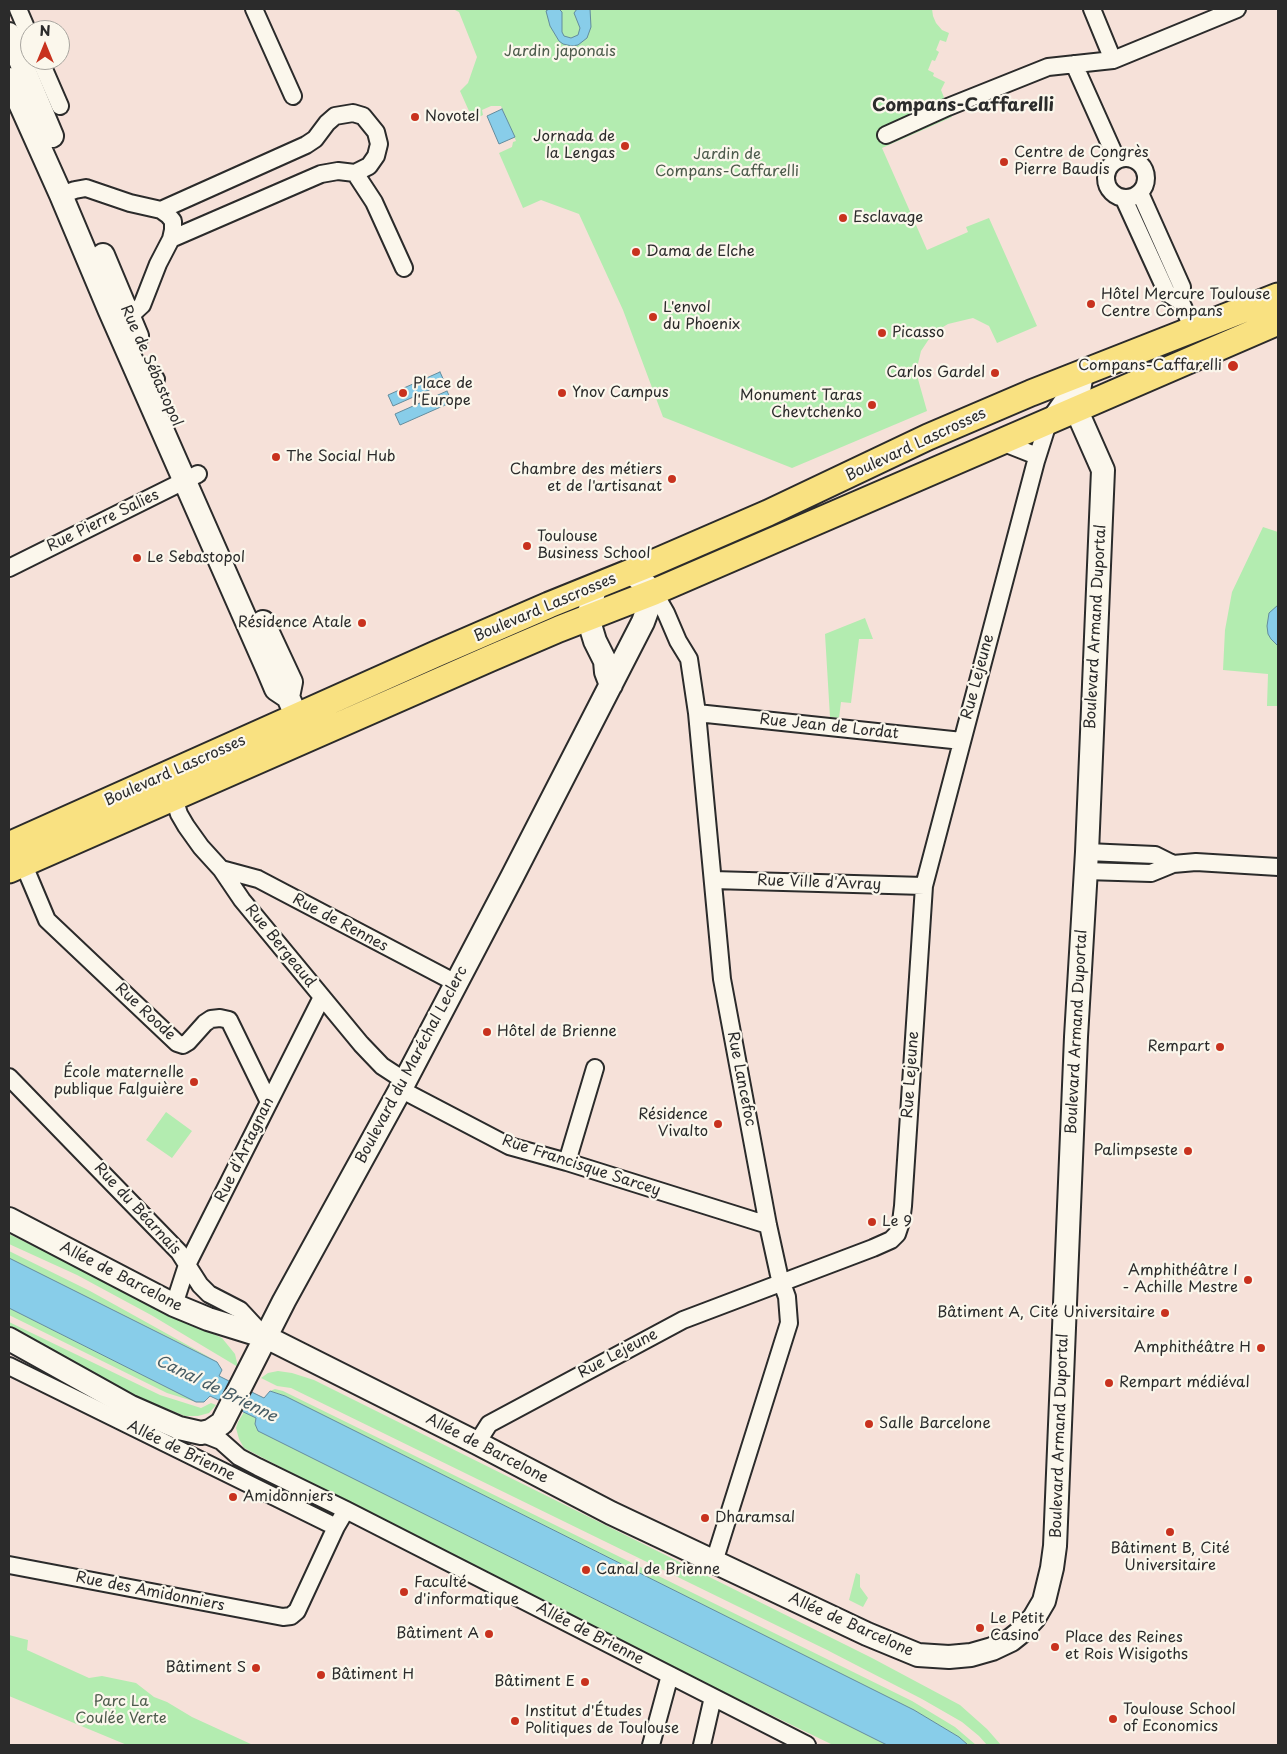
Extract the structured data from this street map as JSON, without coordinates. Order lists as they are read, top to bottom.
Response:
{
  "streets": {
    "main road": ["Boulevard Lascrosses"],
    "street": [
      "Rue de Sébastopol",
      "Rue Pierre Salies",
      "Boulevard Armand Duportal",
      "Rue Lejeune",
      "Rue Jean de Lordat",
      "Rue Ville d'Avray",
      "Rue de Rennes",
      "Rue Bergeaud",
      "Rue Roode",
      "Boulevard du Maréchal Leclerc",
      "Rue Lancefoc",
      "Rue d'Artagnan",
      "Rue Francisque Sarcey",
      "Rue du Béarnais",
      "Allée de Barcelone",
      "Allée de Brienne",
      "Rue des Amidonniers"
    ]
  },
  "crossings": [
    ["Rue de Sébastopol", "Boulevard Lascrosses"],
    ["Rue de Sébastopol", "Rue Pierre Salies"],
    ["Boulevard Lascrosses", "Boulevard Armand Duportal"],
    ["Boulevard Lascrosses", "Rue Lejeune"],
    ["Boulevard Lascrosses", "Rue Bergeaud"],
    ["Boulevard Lascrosses", "Rue Roode"],
    ["Boulevard Lascrosses", "Boulevard du Maréchal Leclerc"],
    ["Boulevard Lascrosses", "Rue Lancefoc"],
    ["Boulevard Armand Duportal", "Allée de Barcelone"],
    ["Rue Lejeune", "Rue Jean de Lordat"],
    ["Rue Lejeune", "Rue Ville d'Avray"],
    ["Rue Lejeune", "Rue Lancefoc"],
    ["Rue Lejeune", "Allée de Barcelone"],
    ["Rue Jean de Lordat", "Rue Lancefoc"],
    ["Rue Ville d'Avray", "Rue Lancefoc"],
    ["Rue de Rennes", "Rue Bergeaud"],
    ["Rue de Rennes", "Boulevard du Maréchal Leclerc"],
    ["Rue Bergeaud", "Boulevard du Maréchal Leclerc"],
    ["Rue Bergeaud", "Rue d'Artagnan"],
    ["Rue Bergeaud", "Rue Francisque Sarcey"],
    ["Rue Roode", "Rue d'Artagnan"],
    ["Boulevard du Maréchal Leclerc", "Rue Lancefoc"],
    ["Boulevard du Maréchal Leclerc", "Rue Francisque Sarcey"],
    ["Boulevard du Maréchal Leclerc", "Rue du Béarnais"],
    ["Boulevard du Maréchal Leclerc", "Allée de Barcelone"],
    ["Boulevard du Maréchal Leclerc", "Allée de Brienne"],
    ["Rue Lancefoc", "Rue Francisque Sarcey"],
    ["Rue Lancefoc", "Allée de Barcelone"],
    ["Rue d'Artagnan", "Rue du Béarnais"],
    ["Rue d'Artagnan", "Allée de Barcelone"],
    ["Rue du Béarnais", "Allée de Barcelone"],
    ["Allée de Brienne", "Rue des Amidonniers"]
  ],
  "districts": ["Compans-Caffarelli"],
  "water": ["Canal de Brienne"],
  "parks": ["Jardin japonais", "Jardin de Compans-Caffarelli", "Parc La Coulée Verte"],
  "places": [
    "Novotel",
    "Jornada de la Lengas",
    "Centre de Congrès Pierre Baudis",
    "Esclavage",
    "Dama de Elche",
    "Hôtel Mercure Toulouse Centre Compans",
    "L'envol du Phoenix",
    "Picasso",
    "Compans-Caffarelli",
    "Carlos Gardel",
    "Place de l'Europe",
    "Ynov Campus",
    "Monument Taras Chevtchenko",
    "The Social Hub",
    "Chambre des métiers et de l'artisanat",
    "Toulouse Business School",
    "Le Sebastopol",
    "Résidence Atale",
    "Hôtel de Brienne",
    "Rempart",
    "École maternelle publique Falguière",
    "Résidence Vivalto",
    "Palimpseste",
    "Le 9",
    "Amphithéâtre I - Achille Mestre",
    "Bâtiment A, Cité Universitaire",
    "Amphithéâtre H",
    "Rempart médiéval",
    "Salle Barcelone",
    "Amidonniers",
    "Dharamsal",
    "Bâtiment B, Cité Universitaire",
    "Canal de Brienne",
    "Faculté d'informatique",
    "Le Petit Casino",
    "Bâtiment A",
    "Place des Reines et Rois Wisigoths",
    "Bâtiment S",
    "Bâtiment H",
    "Bâtiment E",
    "Toulouse School of Economics",
    "Institut d'Études Politiques de Toulouse"
  ],
  "north": "top"
}
